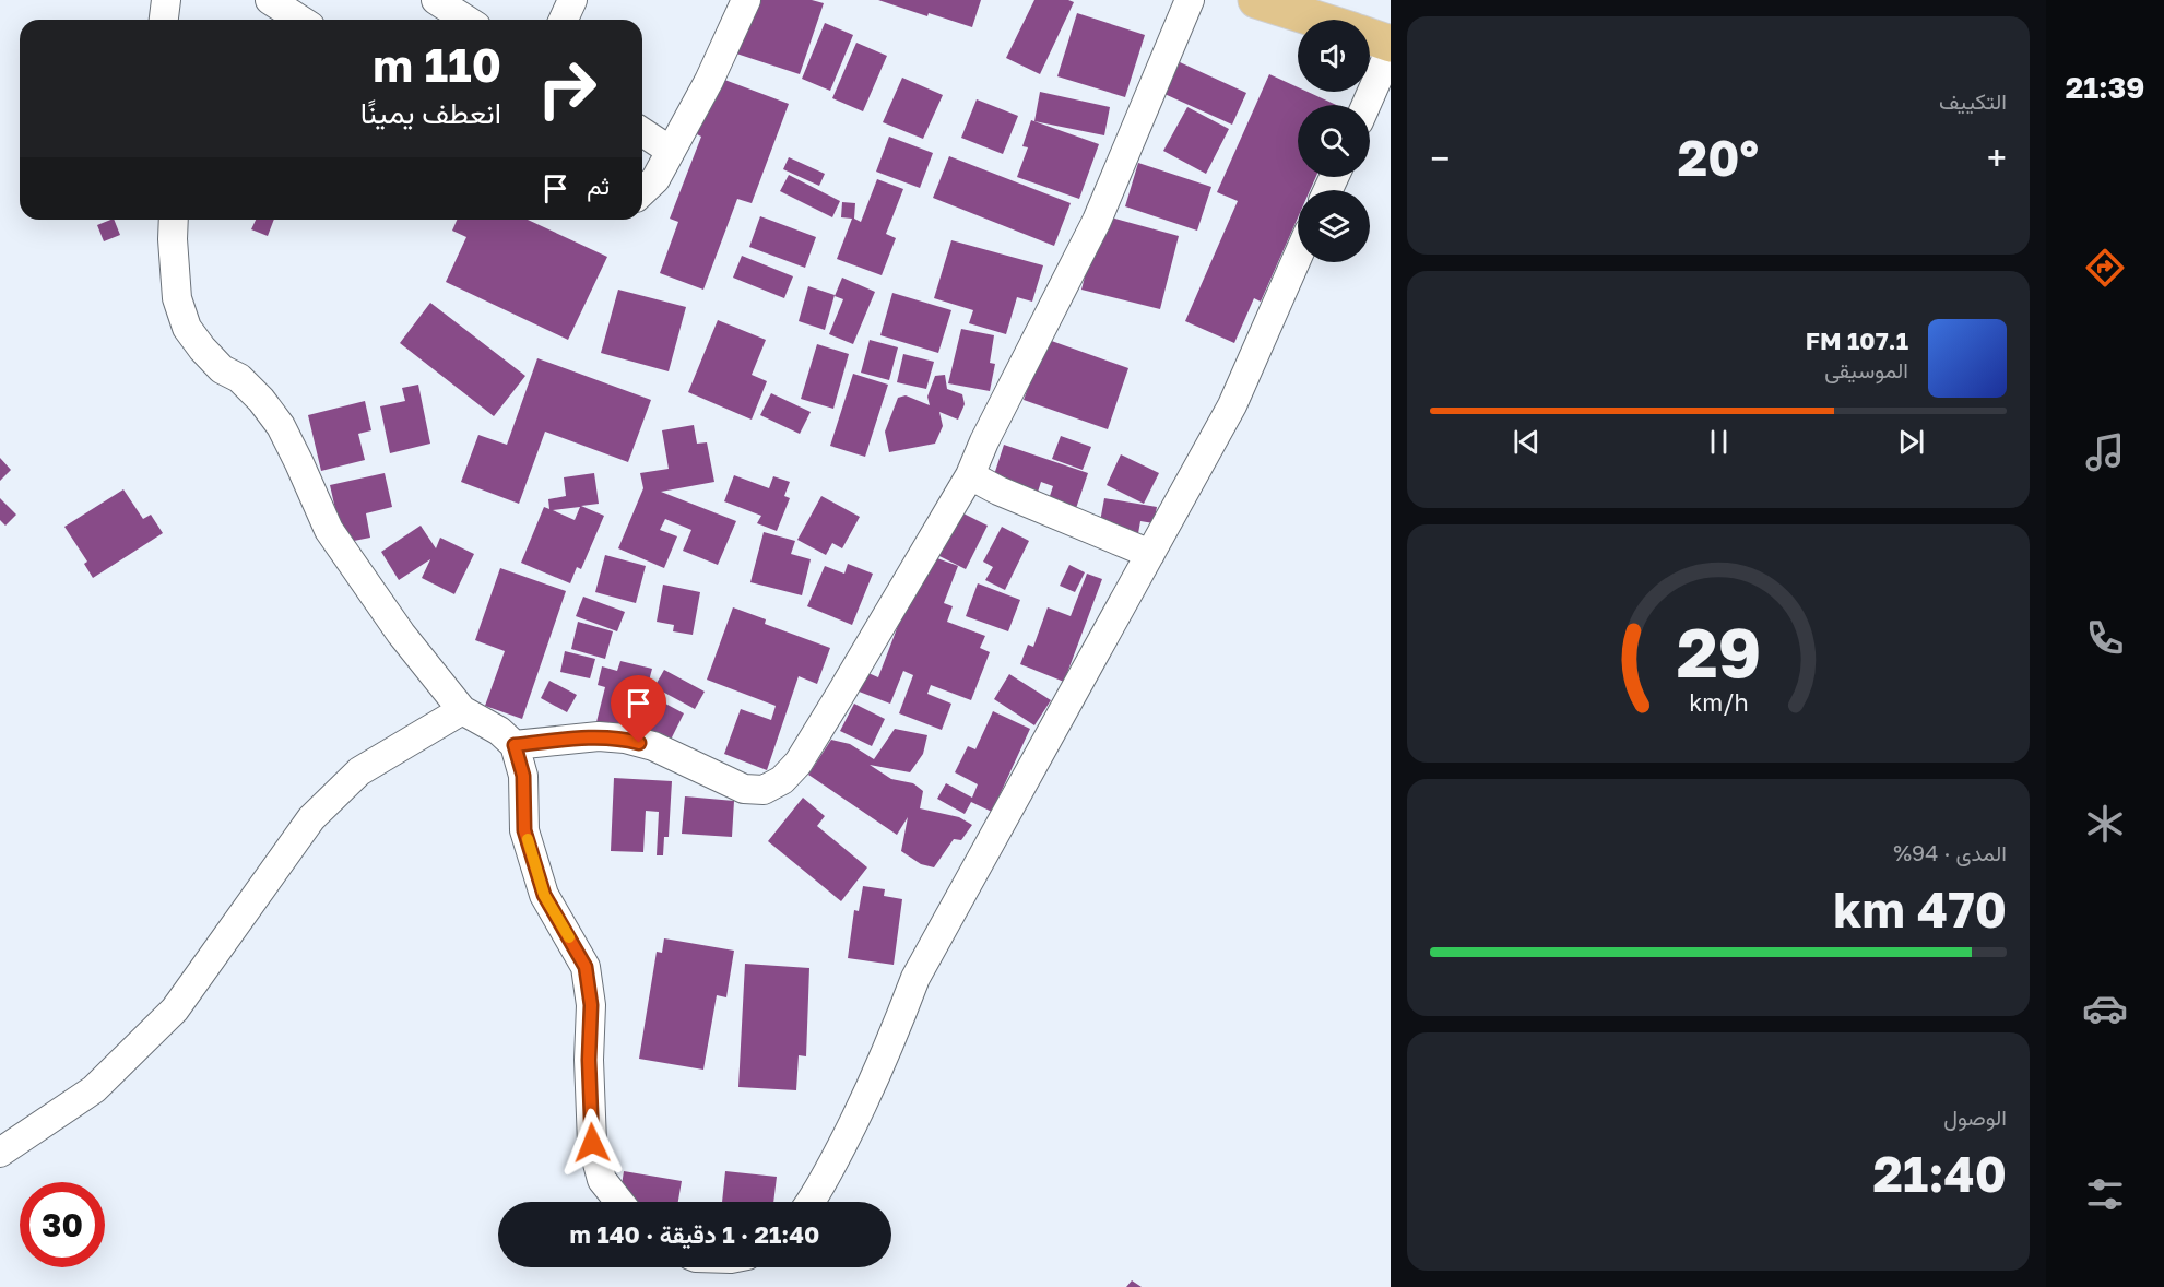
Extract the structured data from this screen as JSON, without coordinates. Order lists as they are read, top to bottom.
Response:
{
  "page": {
    "tabs": "21:39",
    "tile": [
      "التكييف",
      ["المدى · 94%", "470 km"],
      ["الوصول", "21:40"]
    ],
    "turn": ["110 m", "انعطف يمينًا"],
    "heat": ["−", "20°", "+"],
    "then": "ثم",
    "song": ["107.1 FM", "الموسيقى"],
    "limit": "30",
    "trip": "21:40 · 1 دقيقة · 140 m",
    "gauge": ["29", "km/h"]
  }
}
